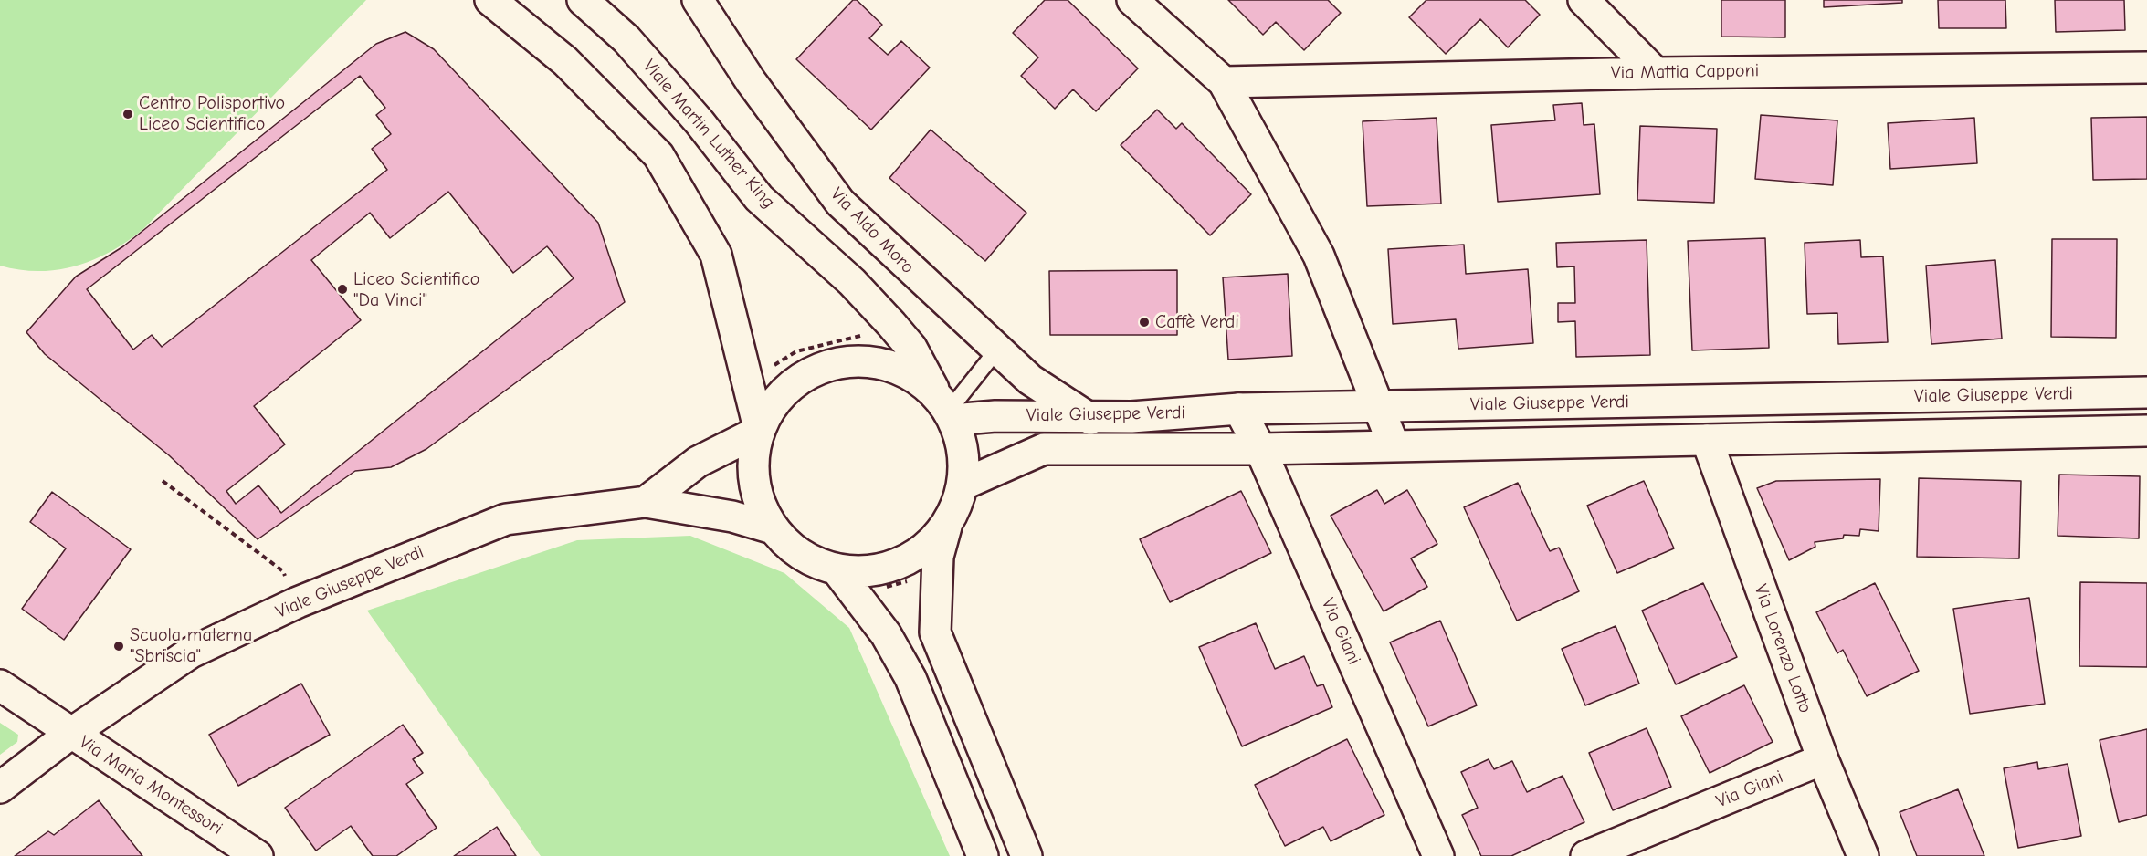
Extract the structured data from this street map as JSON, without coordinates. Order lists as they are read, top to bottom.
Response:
{
  "streets": {
    "street": [
      "Via Mattia Capponi",
      "Viale Martin Luther King",
      "Via Aldo Moro",
      "Viale Giuseppe Verdi",
      "Via Giani",
      "Via Lorenzo Lotto",
      "Via Maria Montessori"
    ]
  },
  "crossings": [
    ["Viale Martin Luther King", "Viale Giuseppe Verdi"],
    ["Via Aldo Moro", "Viale Giuseppe Verdi"],
    ["Viale Giuseppe Verdi", "Via Giani"],
    ["Viale Giuseppe Verdi", "Via Lorenzo Lotto"],
    ["Viale Giuseppe Verdi", "Via Maria Montessori"],
    ["Via Giani", "Via Lorenzo Lotto"]
  ],
  "places": [
    "Centro Polisportivo Liceo Scientifico",
    "Liceo Scientifico \"Da Vinci\"",
    "Caffè Verdi",
    "Scuola materna \"Sbriscia\""
  ]
}
